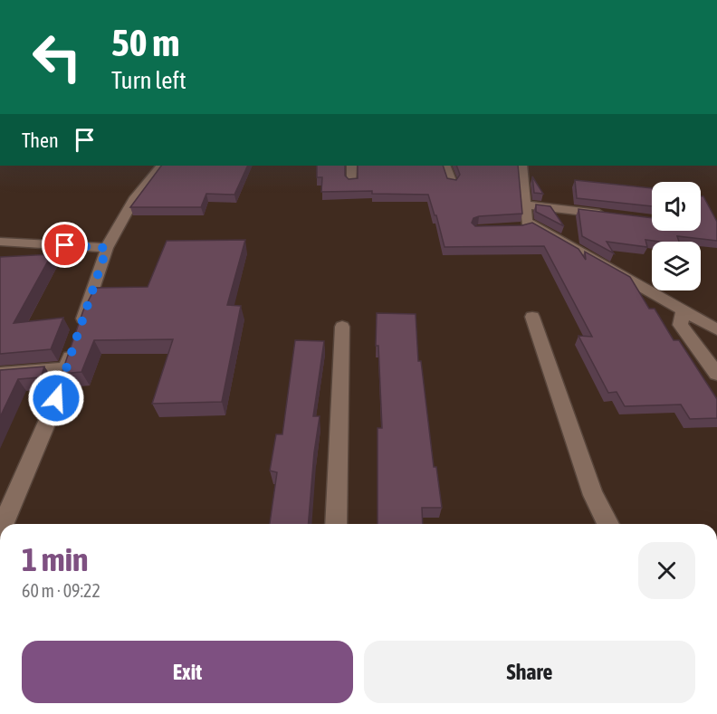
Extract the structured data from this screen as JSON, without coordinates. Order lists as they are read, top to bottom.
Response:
{
  "page": {
    "turn": ["50 m", "Turn left"],
    "then": "Then",
    "heading": ["1 min", "60 m · 09:22"],
    "buttons": ["Exit", "Share"]
  }
}
